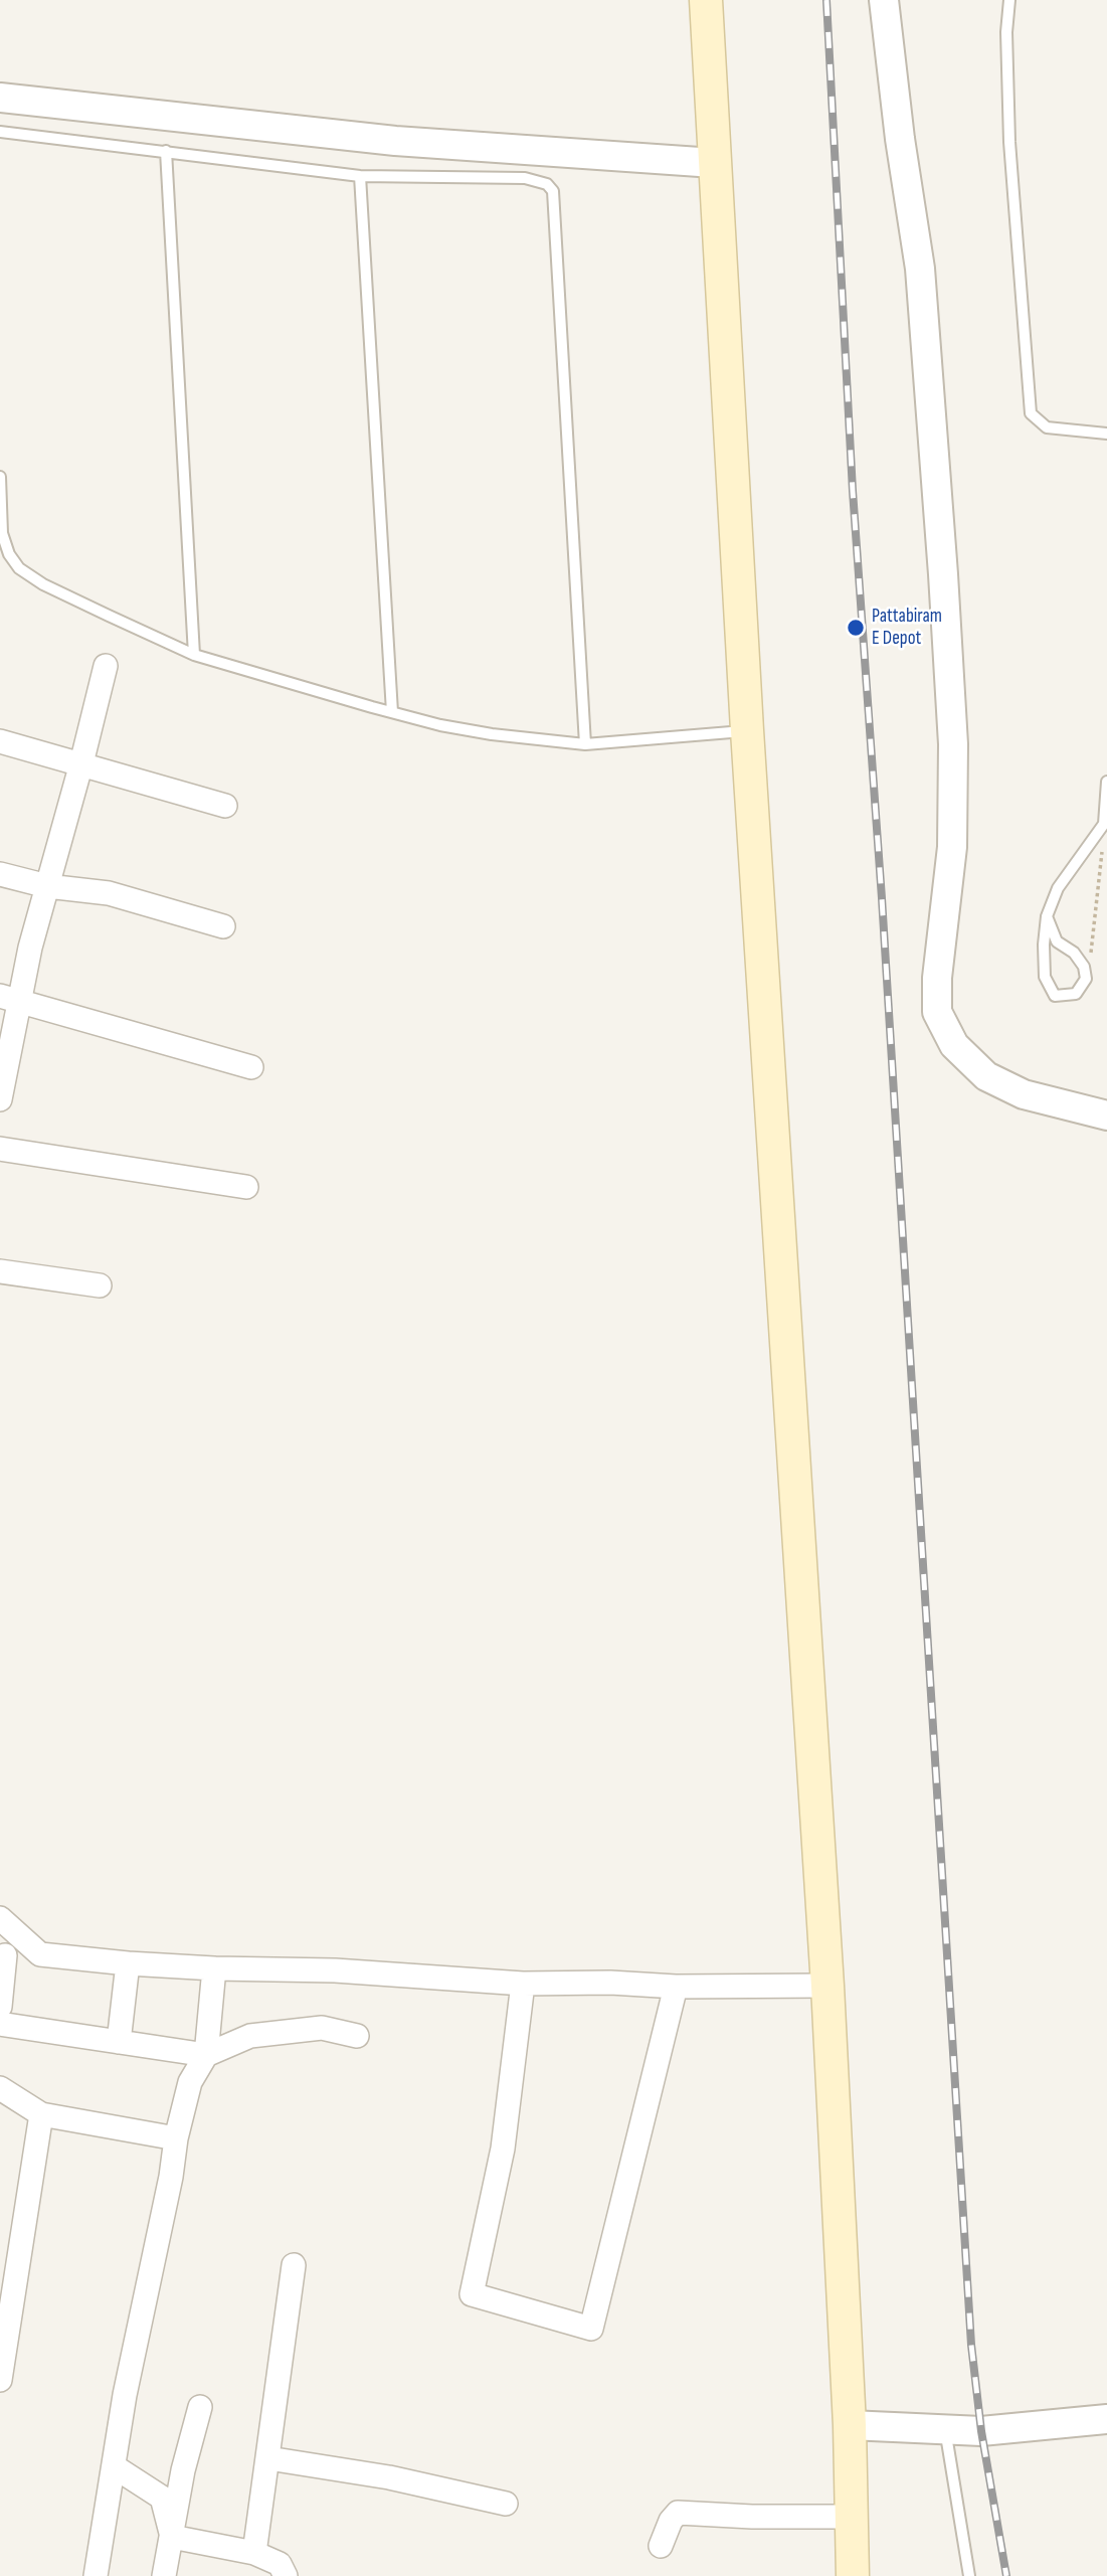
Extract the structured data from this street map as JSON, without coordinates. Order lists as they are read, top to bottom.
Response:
{
  "places": ["Pattabiram E Depot"]
}
